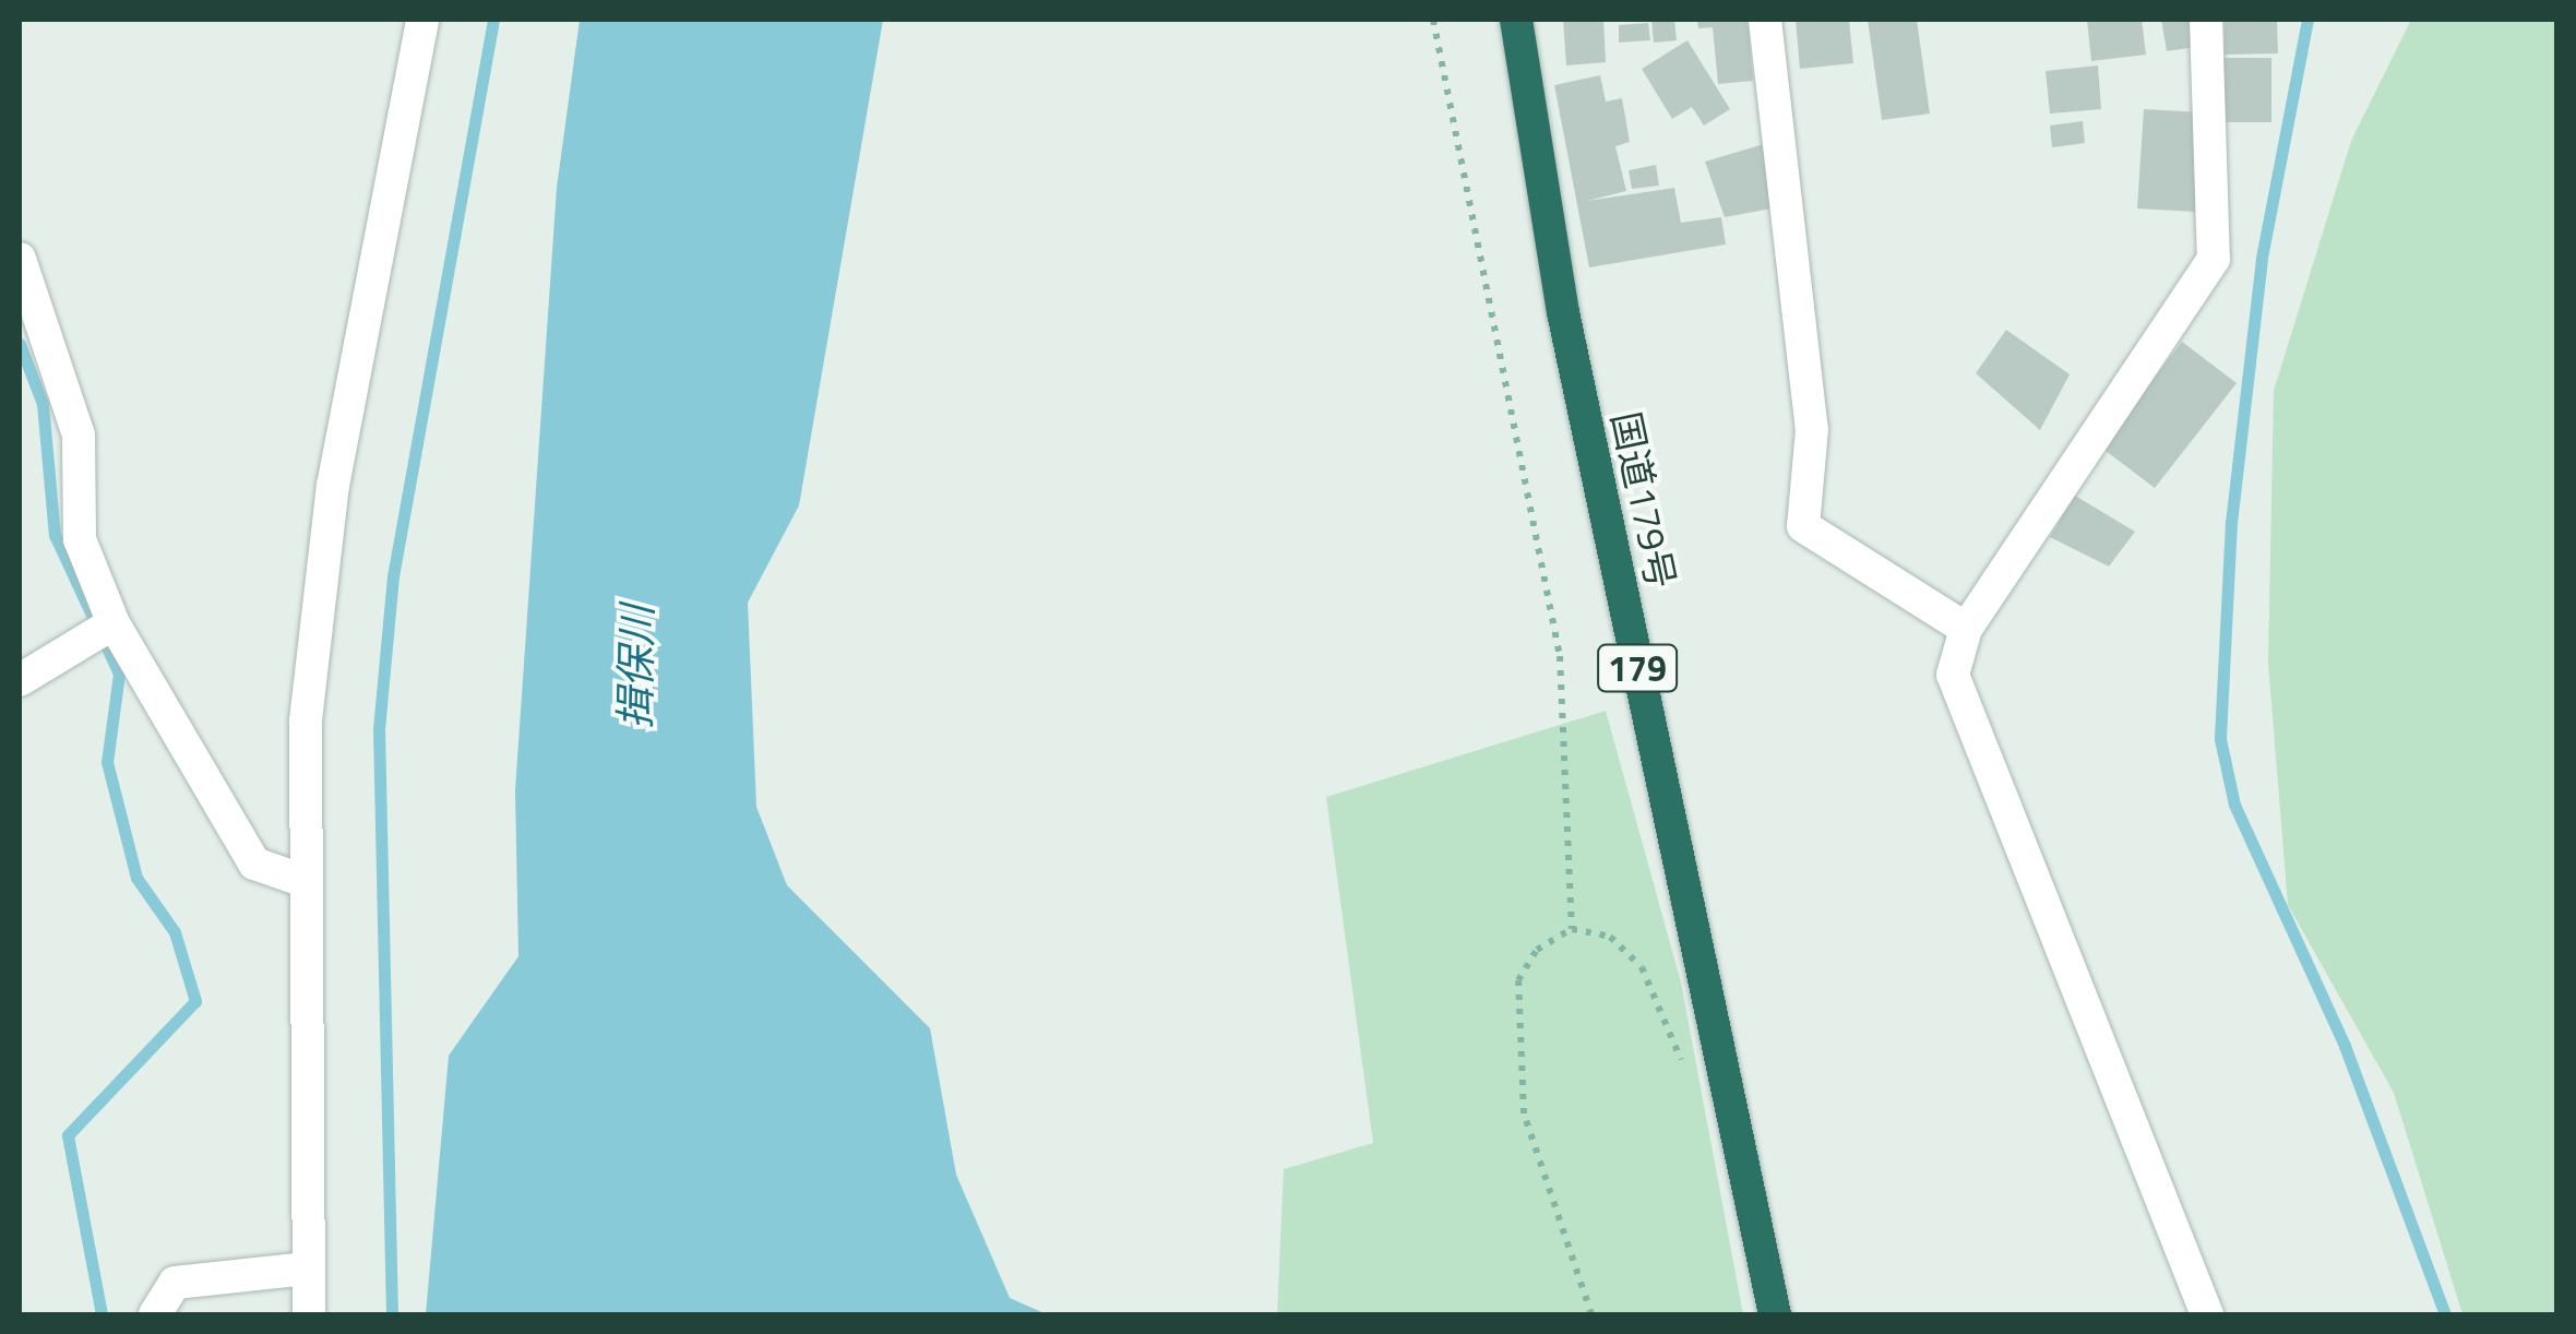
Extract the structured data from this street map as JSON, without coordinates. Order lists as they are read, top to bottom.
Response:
{
  "streets": {
    "highway": ["国道179号", "179"]
  },
  "water": ["揖保川"]
}
